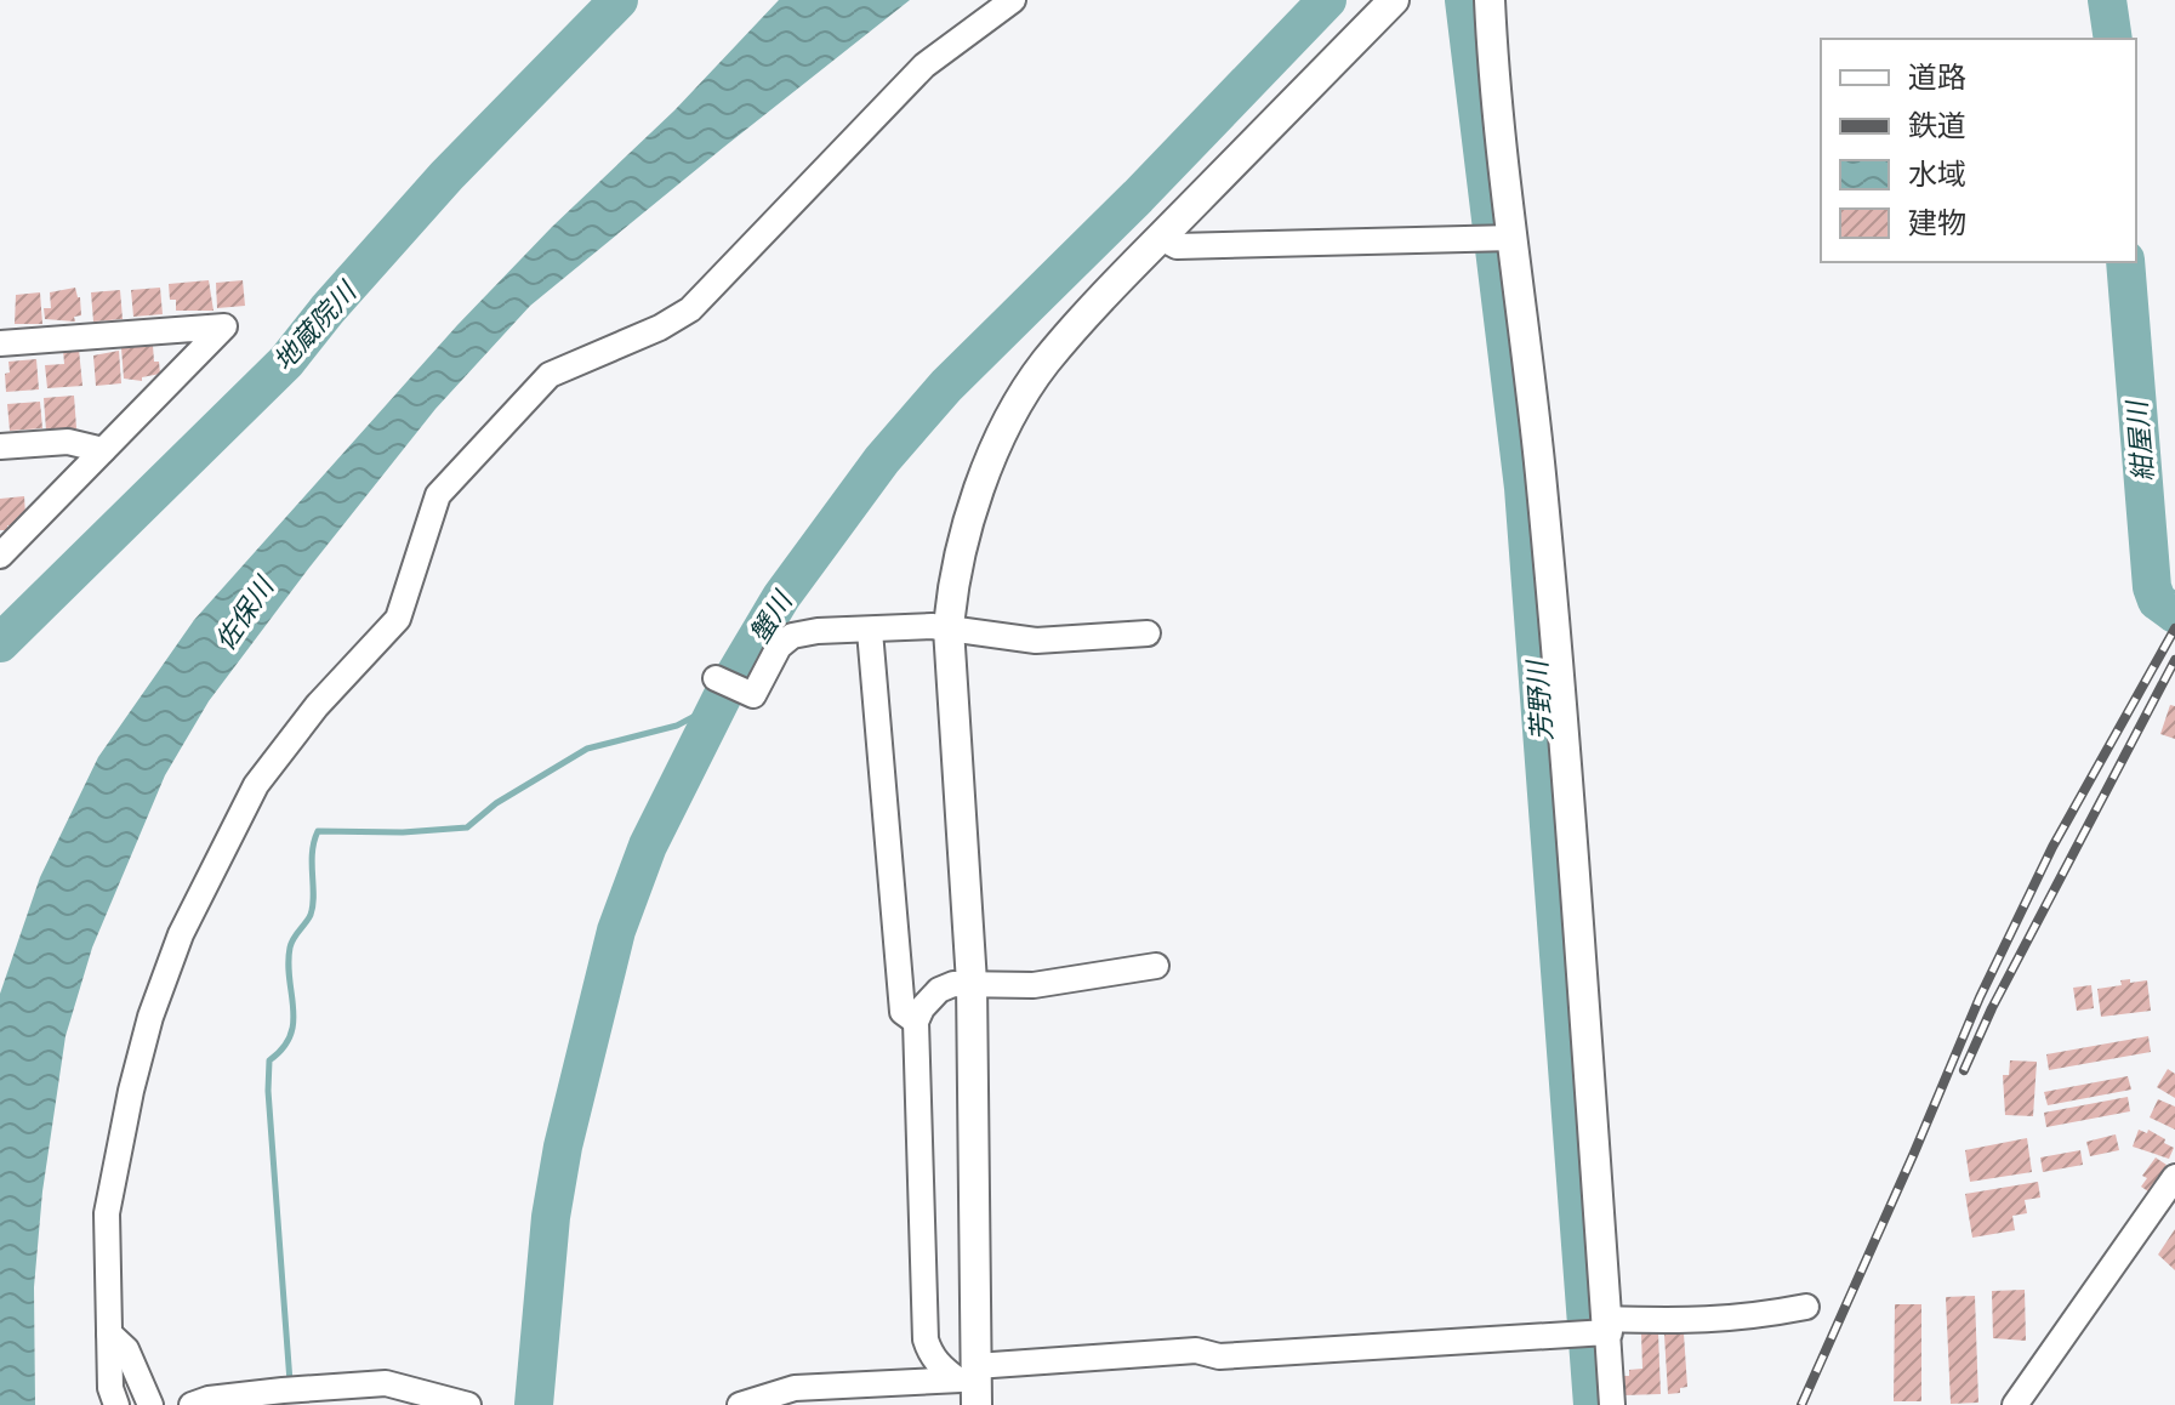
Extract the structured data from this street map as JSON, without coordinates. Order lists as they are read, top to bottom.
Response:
{
  "water": [
    "地蔵院川",
    "紺屋川",
    "佐保川",
    "蟹川",
    "芳野川"
  ],
  "legend": [
    "道路",
    "鉄道",
    "水域",
    "建物"
  ]
}
